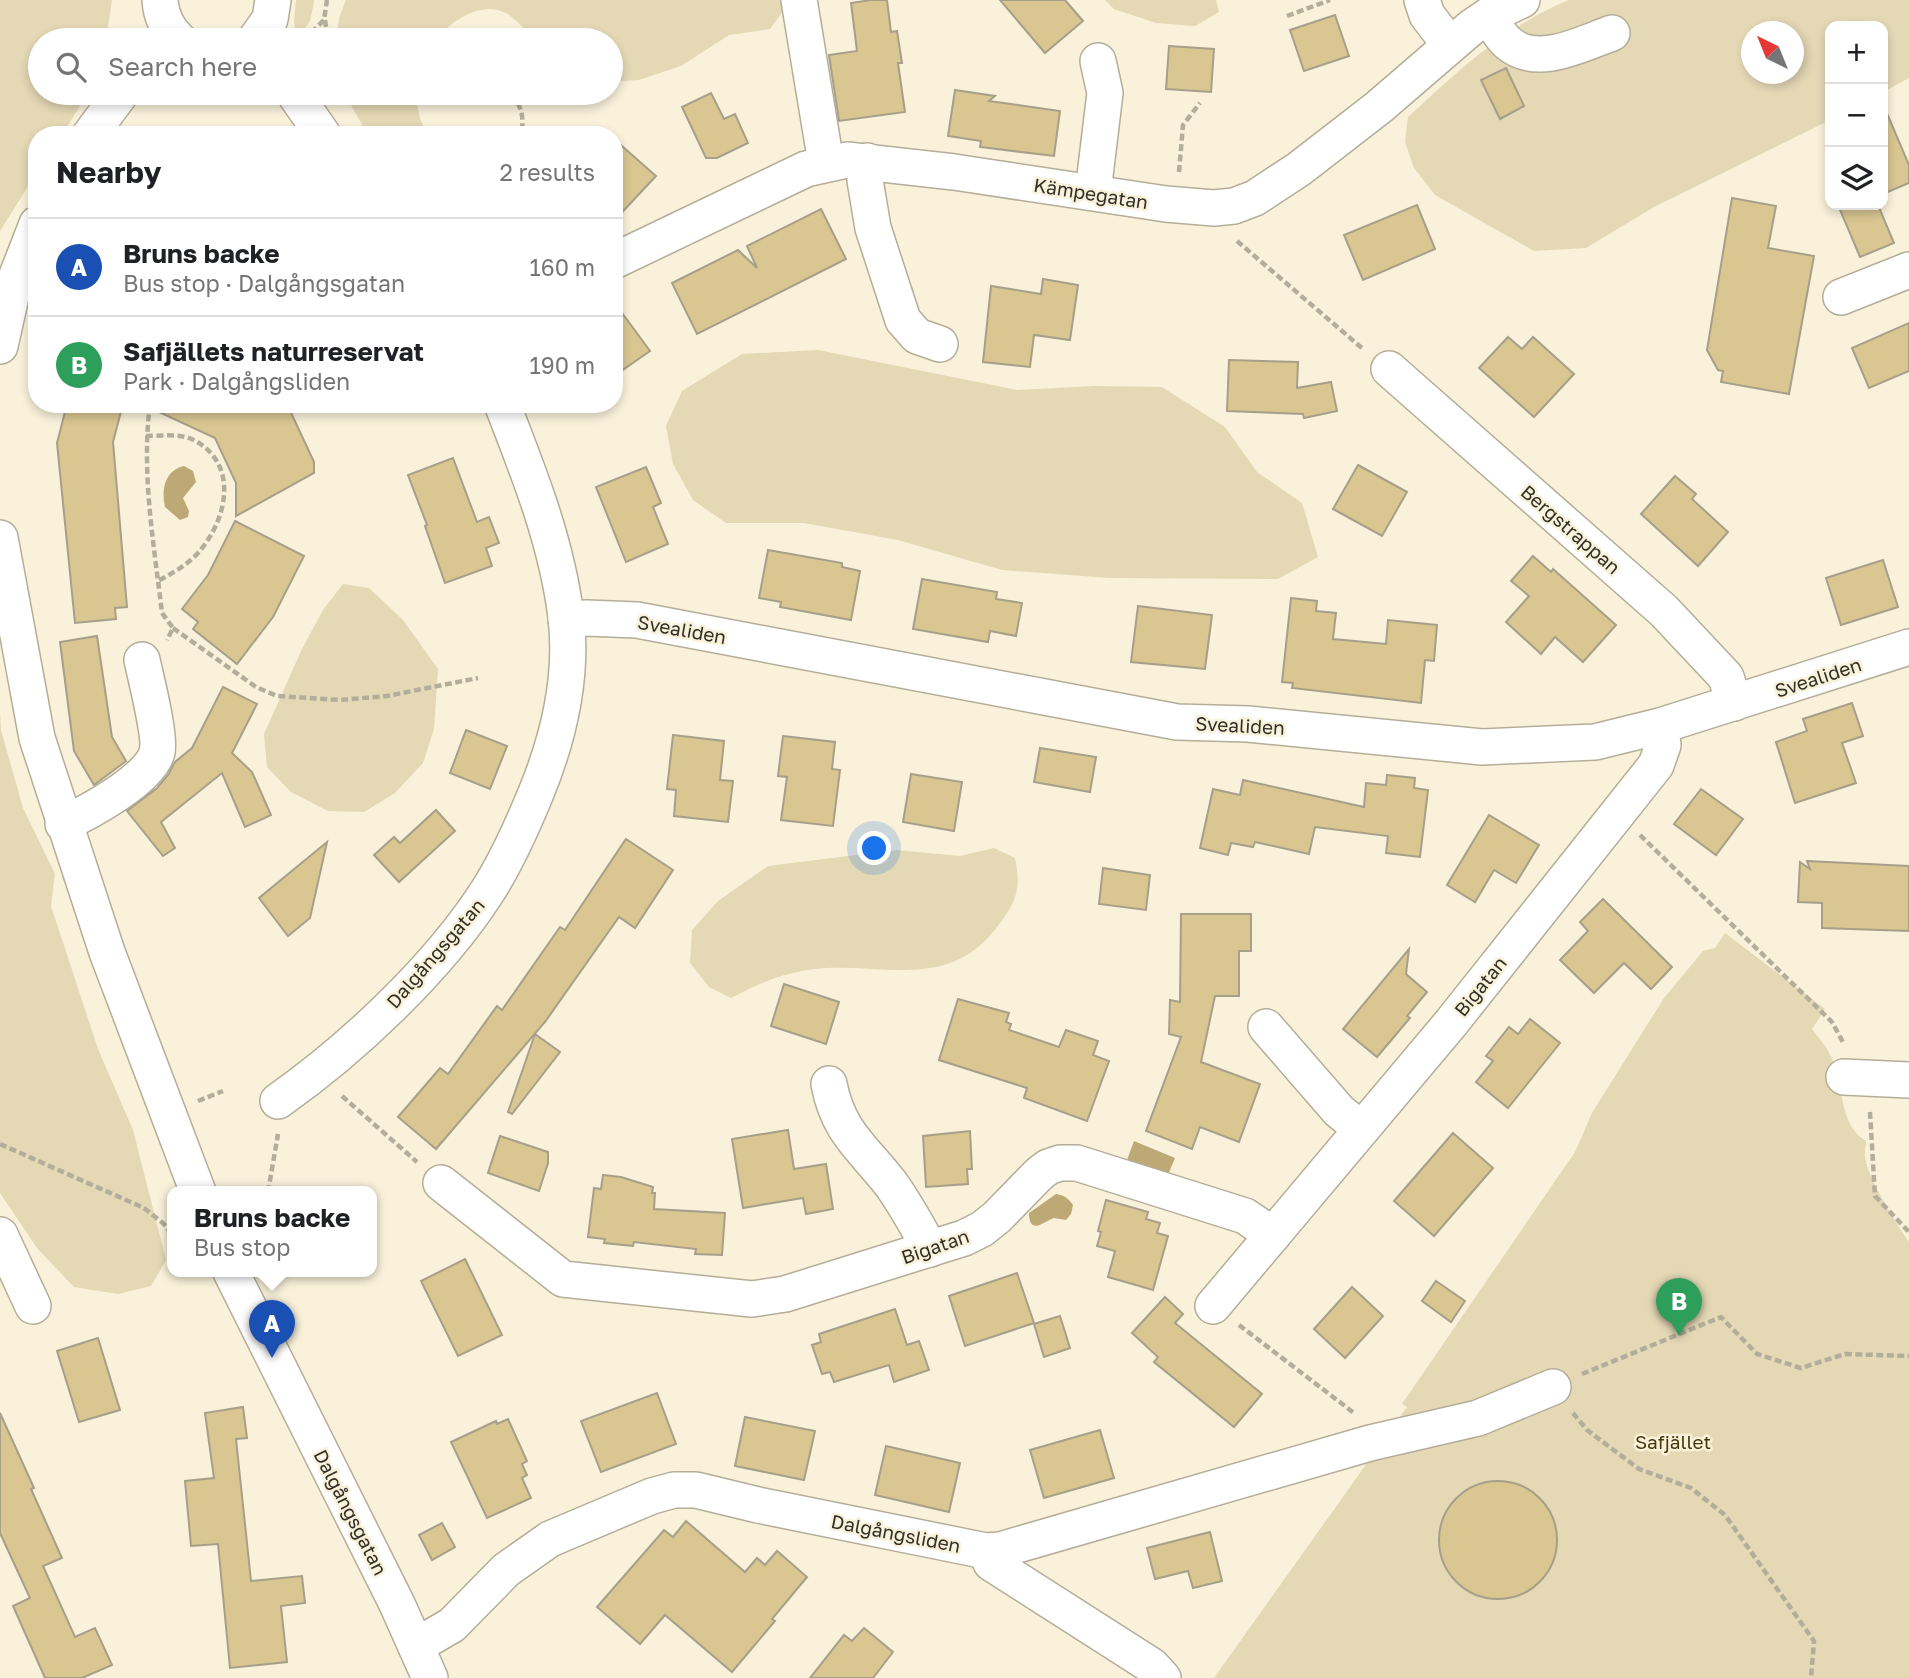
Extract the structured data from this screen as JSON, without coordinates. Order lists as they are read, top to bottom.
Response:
{
  "streets": {
    "street": [
      "Kämpegatan",
      "Bergstrappan",
      "Svealiden",
      "Dalgångsgatan",
      "Bigatan",
      "Dalgångsliden"
    ]
  },
  "crossings": [
    ["Bergstrappan", "Svealiden"],
    ["Svealiden", "Dalgångsgatan"],
    ["Svealiden", "Bigatan"],
    ["Dalgångsgatan", "Dalgångsliden"]
  ],
  "parks": ["Safjället"],
  "north": "top left",
  "page": {
    "map_buttons": ["+", "−"],
    "search": "Search here",
    "heading": ["Nearby", "2 results"],
    "list": [
      {
        "mark": "A",
        "name": "Bruns backe",
        "note": "Bus stop · Dalgångsgatan",
        "value": "160 m"
      },
      {
        "mark": "B",
        "name": "Safjällets naturreservat",
        "note": "Park · Dalgångsliden",
        "value": "190 m"
      }
    ],
    "popup": ["Bruns backe", "Bus stop"],
    "pins": ["B", "A"]
  }
}
